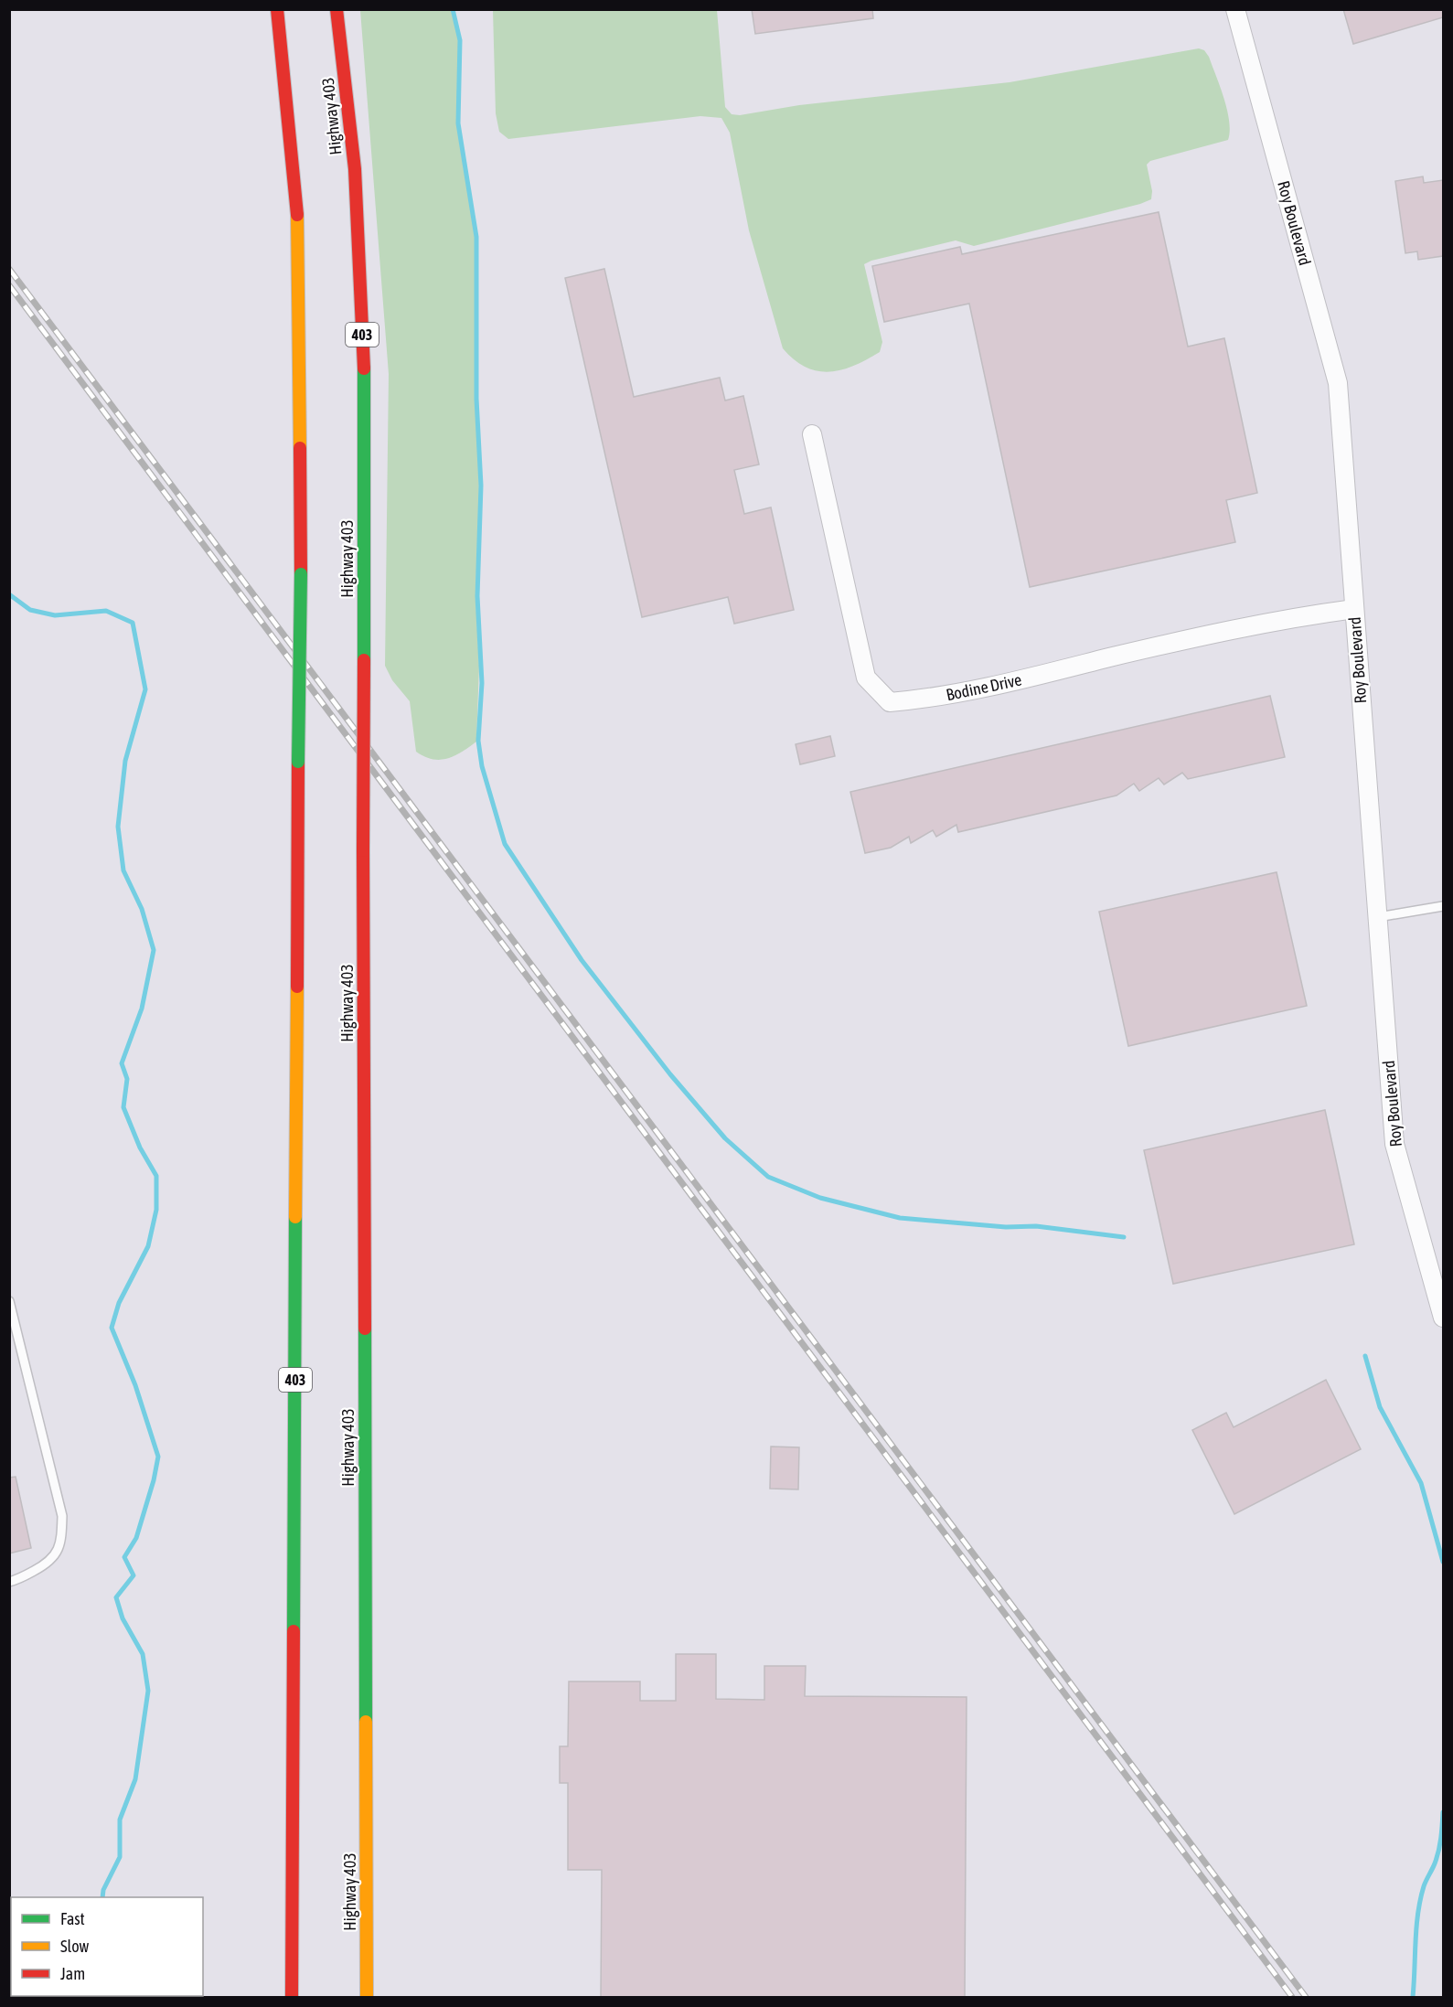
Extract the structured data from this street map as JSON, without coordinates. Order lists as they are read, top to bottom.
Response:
{
  "streets": {
    "highway": ["Highway 403", "403"],
    "street": ["Roy Boulevard", "Bodine Drive"]
  },
  "crossings": [
    ["Roy Boulevard", "Bodine Drive"]
  ],
  "legend": ["Fast", "Slow", "Jam"]
}
